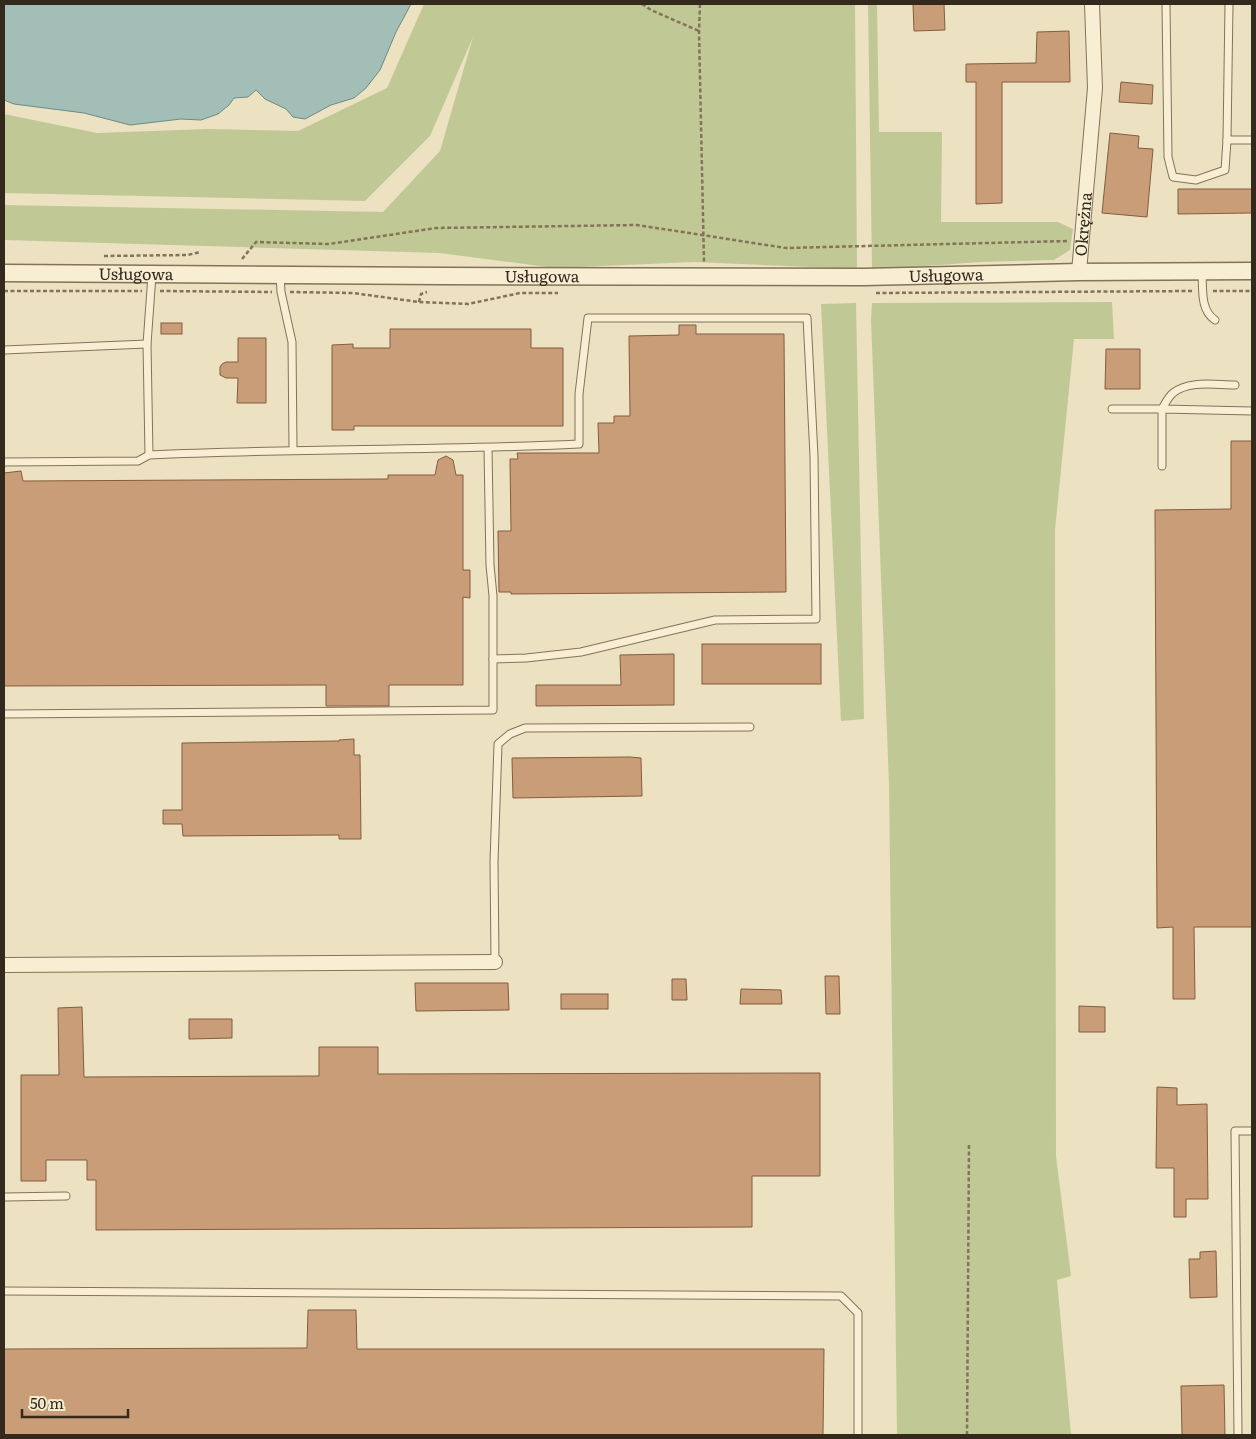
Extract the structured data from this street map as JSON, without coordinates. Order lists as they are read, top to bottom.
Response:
{
  "streets": {
    "street": ["Okrężna", "Usługowa"]
  },
  "crossings": [
    ["Okrężna", "Usługowa"]
  ],
  "scale_bar": "50 m"
}
